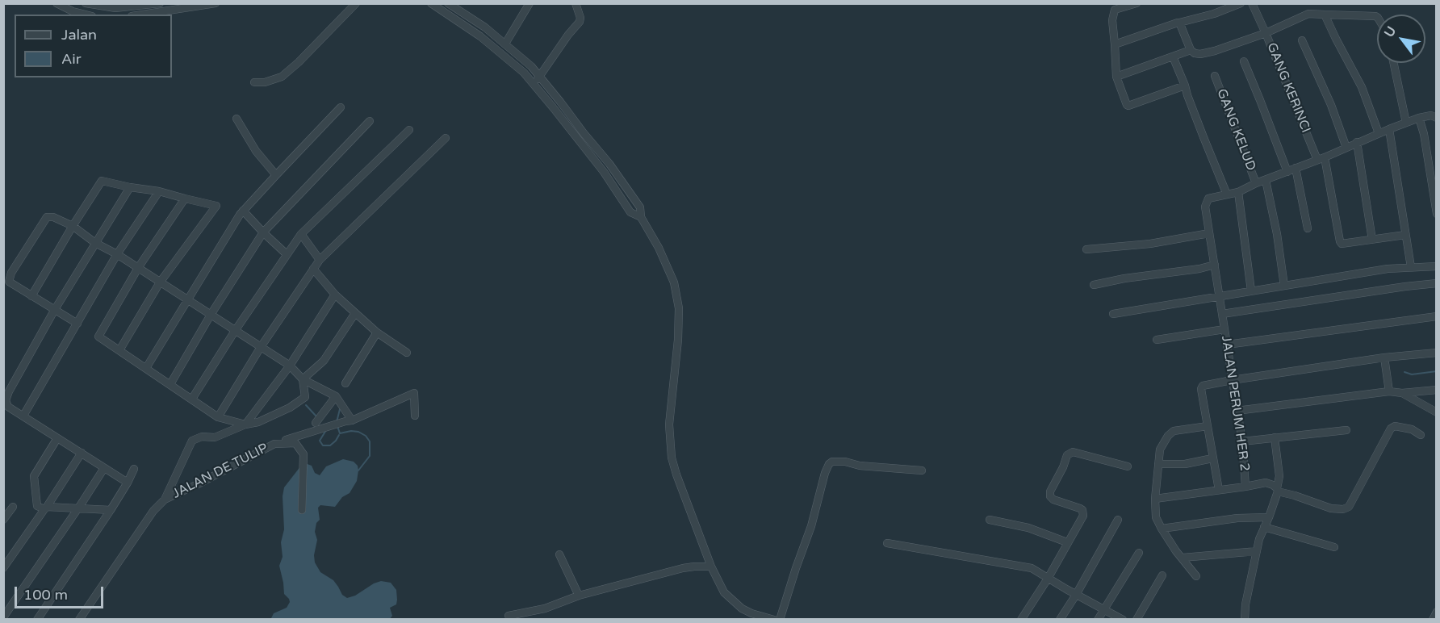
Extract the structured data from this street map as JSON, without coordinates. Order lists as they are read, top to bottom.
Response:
{
  "streets": {
    "street": [
      "GANG KERINCI",
      "GANG KELUD",
      "JALAN PERUM HER 2",
      "JALAN DE TULIP"
    ]
  },
  "legend": ["Jalan", "Air"],
  "scale_bar": "100 m",
  "north": "top left"
}
